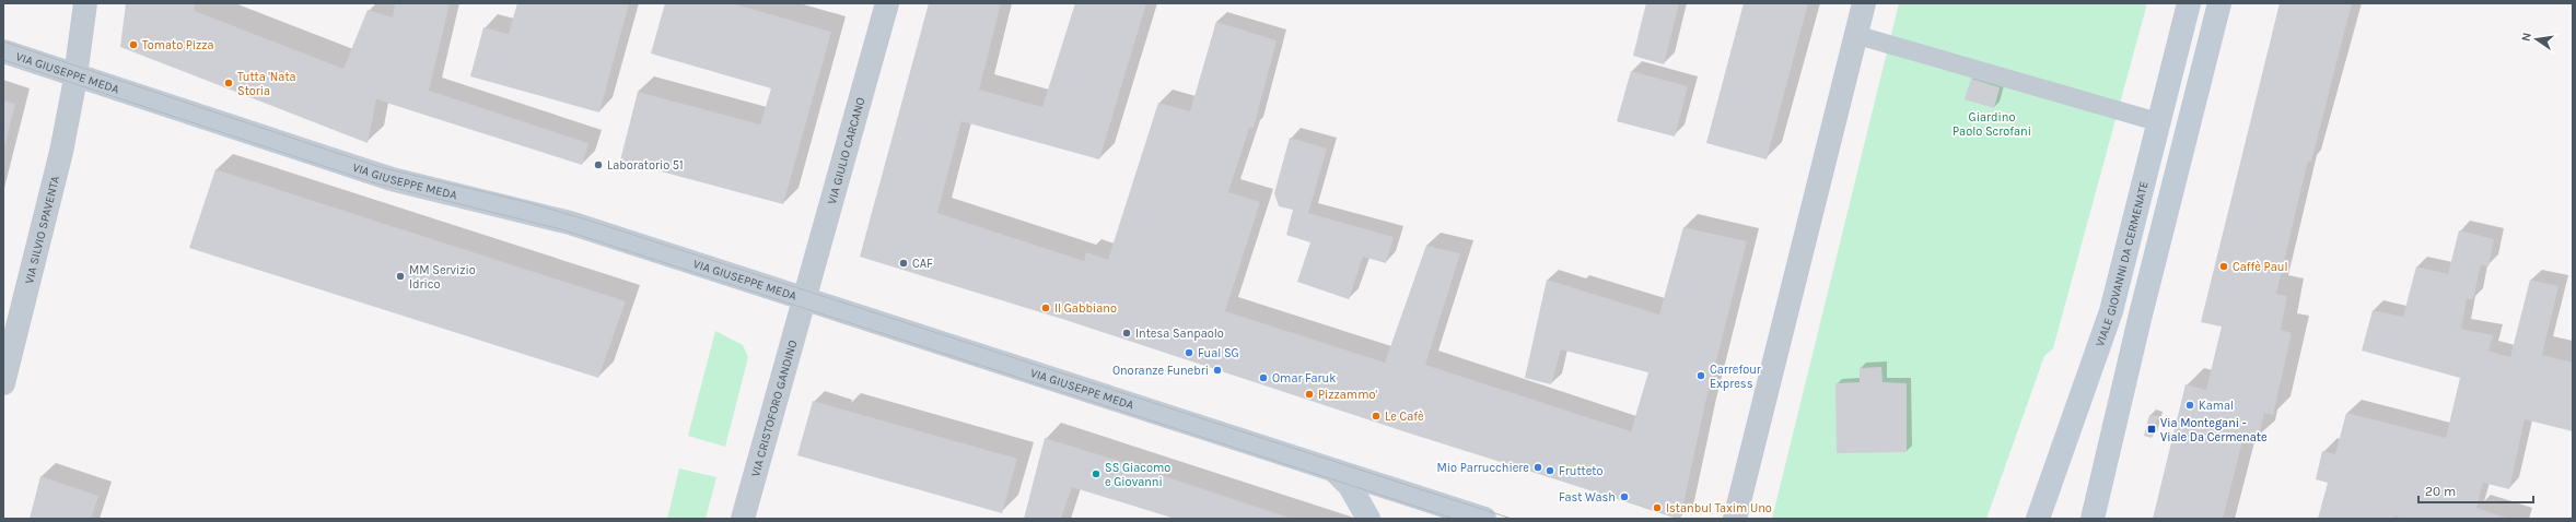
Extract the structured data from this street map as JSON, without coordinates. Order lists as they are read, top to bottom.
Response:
{
  "streets": {
    "street": [
      "VIA GIUSEPPE MEDA",
      "VIA GIULIO CARCANO",
      "VIA SILVIO SPAVENTA",
      "VIALE GIOVANNI DA CERMENATE",
      "VIA CRISTOFORO GANDINO"
    ]
  },
  "crossings": [
    ["VIA GIUSEPPE MEDA", "VIA GIULIO CARCANO"],
    ["VIA GIUSEPPE MEDA", "VIA SILVIO SPAVENTA"],
    ["VIA GIUSEPPE MEDA", "VIA CRISTOFORO GANDINO"],
    ["VIA GIULIO CARCANO", "VIA CRISTOFORO GANDINO"]
  ],
  "parks": ["Giardino Paolo Scrofani"],
  "places": {
    "other": [
      "Tomato Pizza",
      "Tutta 'Nata Storia",
      "Laboratorio 51",
      "CAF",
      "Caffè Paul",
      "MM Servizio Idrico",
      "Il Gabbiano",
      "Intesa Sanpaolo",
      "Fual SG",
      "Onoranze Funebri",
      "Carrefour Express",
      "Omar Faruk",
      "Pizzammo'",
      "Kamal",
      "Le Cafè",
      "Mio Parrucchiere",
      "Frutteto",
      "SS Giacomo e Giovanni",
      "Fast Wash",
      "Istanbul Taxim Uno"
    ],
    "transit": ["Via Montegani - Viale Da Cermenate"]
  },
  "scale_bar": "20 m",
  "north": "left"
}
